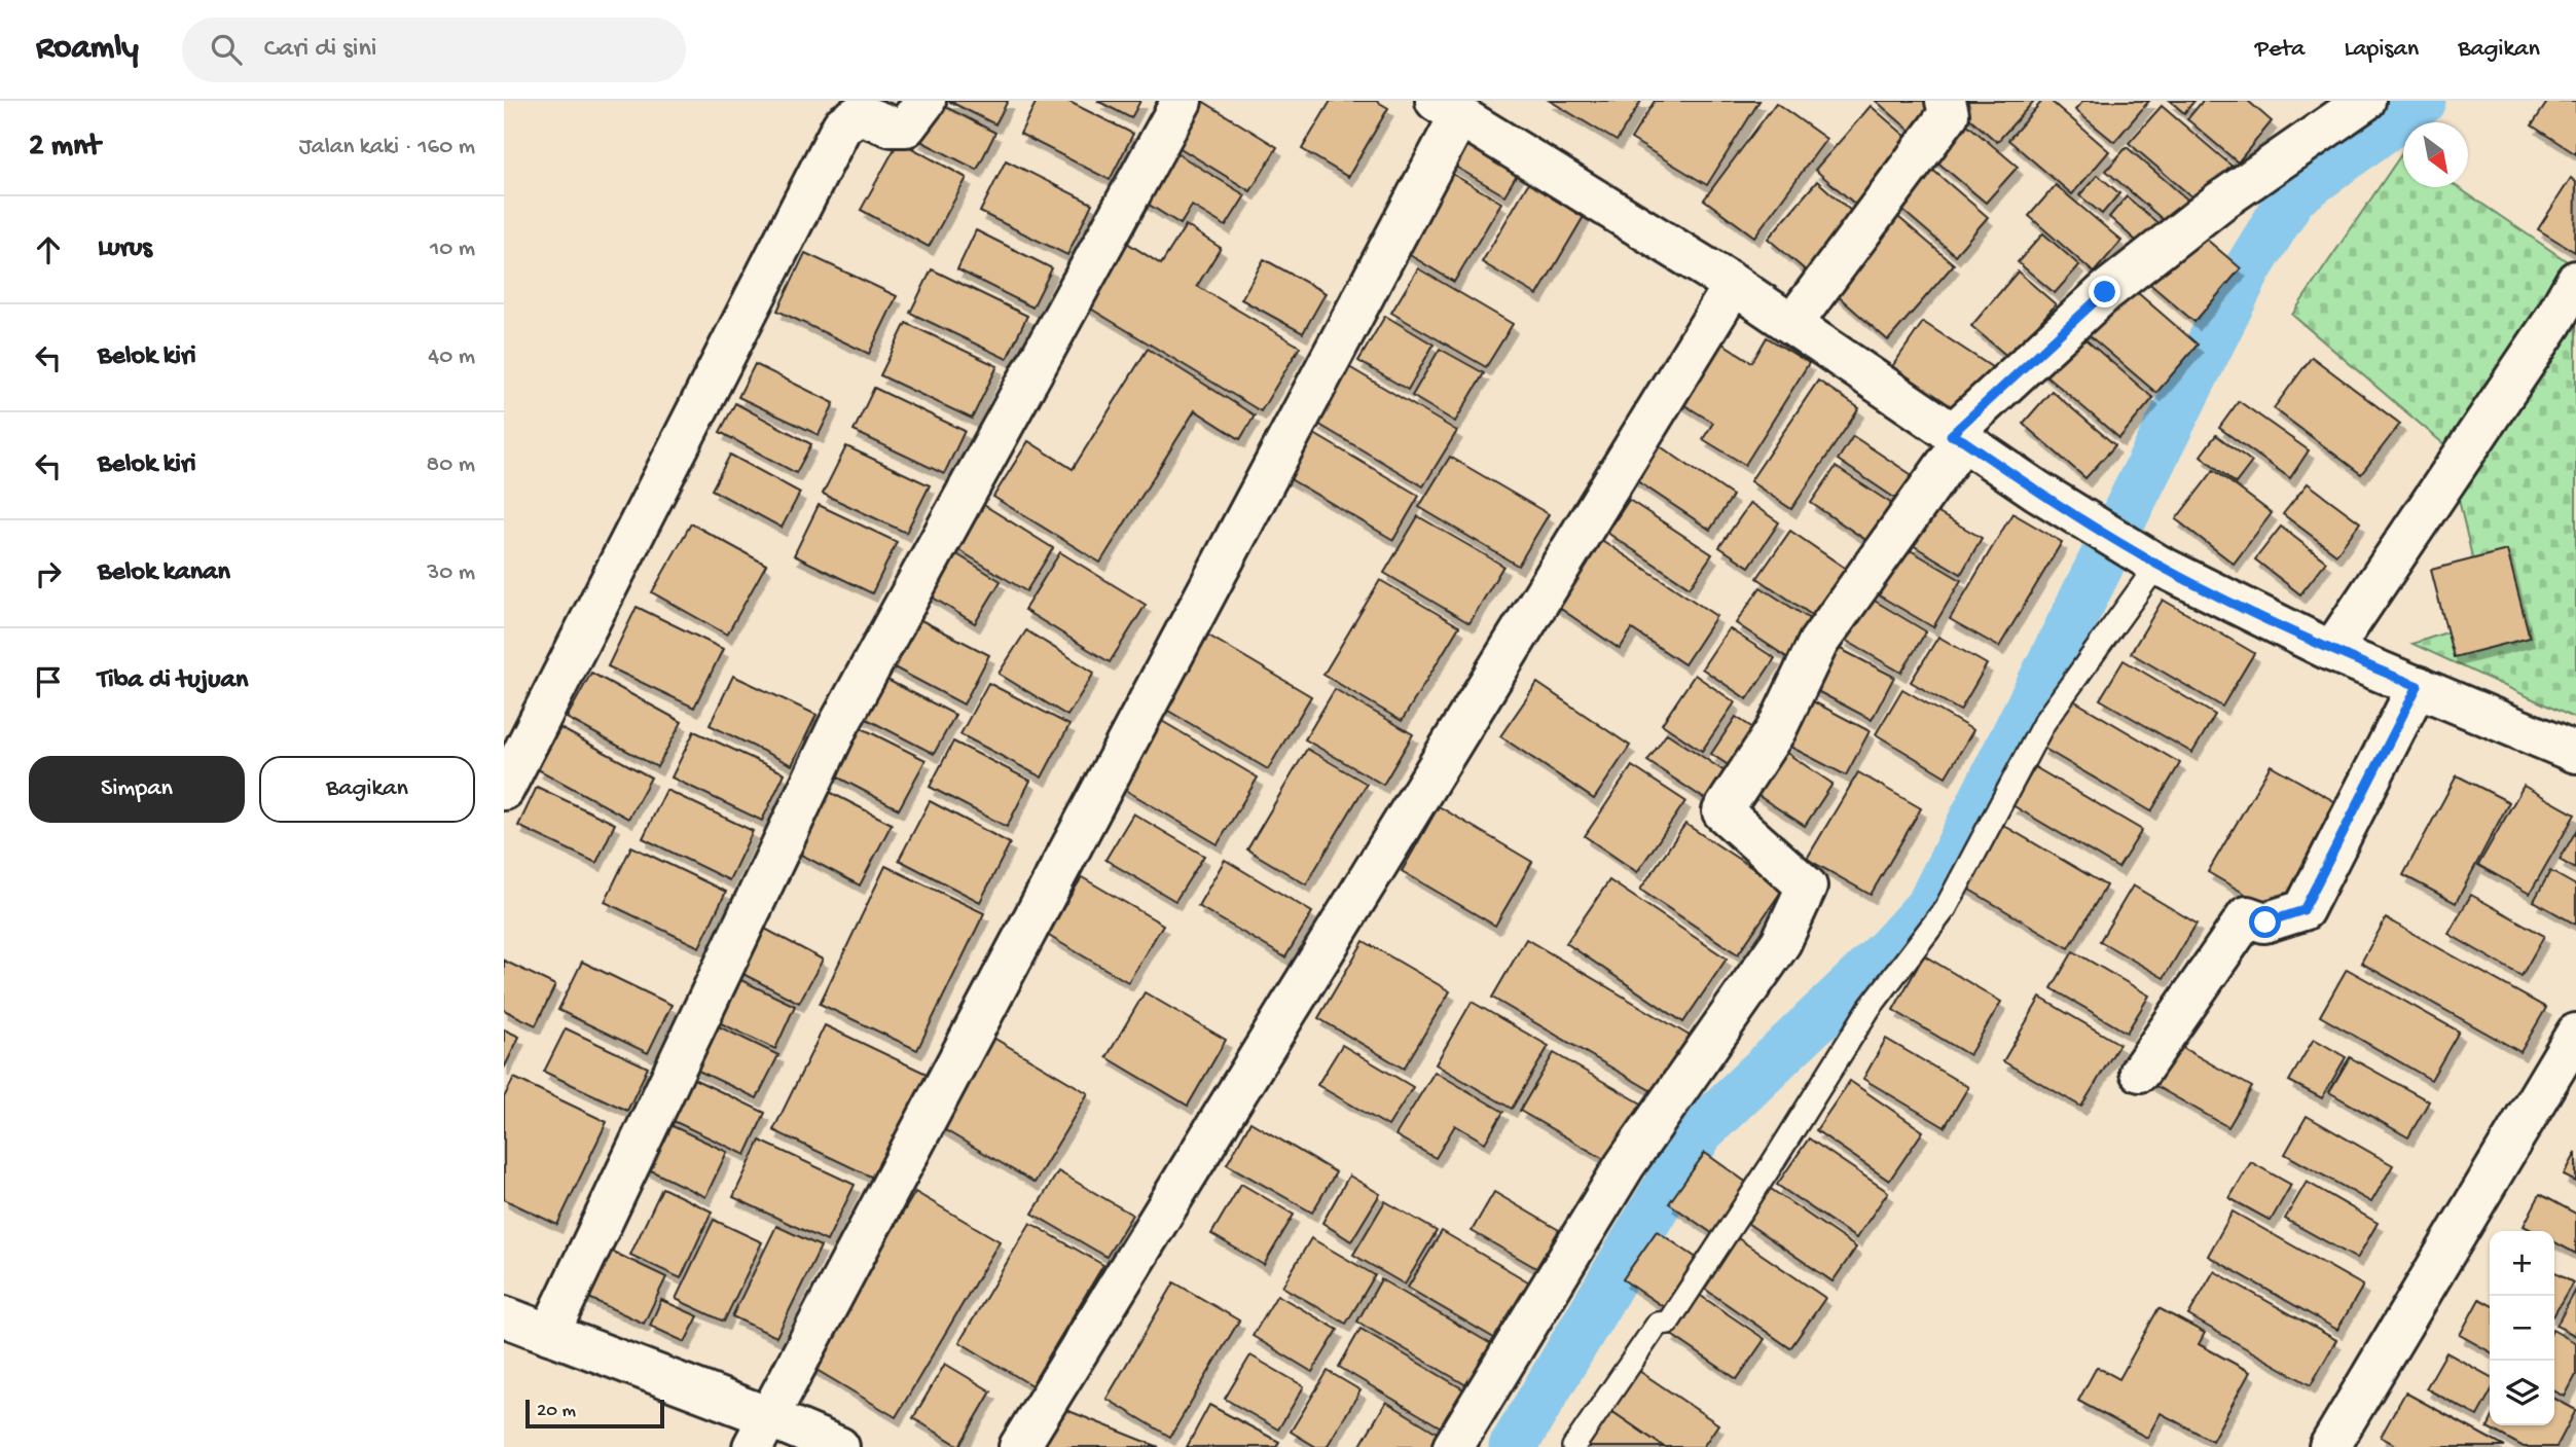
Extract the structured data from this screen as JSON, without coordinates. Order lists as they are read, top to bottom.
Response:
{
  "scale_bar": "20 m",
  "north": "bottom right",
  "page": {
    "header": "Roamly",
    "search": "Cari di sini",
    "nav": ["Peta", "Lapisan", "Bagikan"],
    "heading": ["2 mnt", "Jalan kaki · 160 m"],
    "list": [
      ["Lurus", "10 m"],
      ["Belok kiri", "40 m"],
      ["Belok kiri", "80 m"],
      ["Belok kanan", "30 m"],
      "Tiba di tujuan"
    ],
    "buttons": ["Simpan", "Bagikan"],
    "map_buttons": ["+", "−"],
    "scale": "20 m"
  }
}
